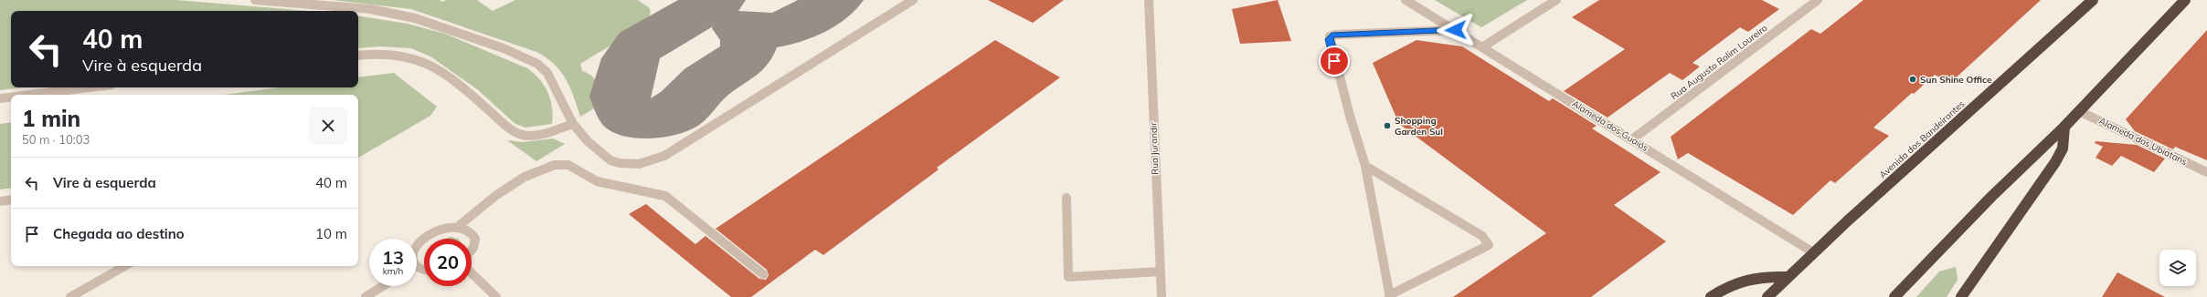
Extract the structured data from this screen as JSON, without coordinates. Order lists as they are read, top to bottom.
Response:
{
  "streets": {
    "highway": ["Avenida dos Bandeirantes"],
    "street": [
      "Rua Augusto Rolim Loureiro",
      "Alameda dos Guaiós",
      "Alameda dos Ubiatans",
      "Rua Jurandir"
    ]
  },
  "crossings": [
    ["Rua Augusto Rolim Loureiro", "Alameda dos Guaiós"],
    ["Alameda dos Guaiós", "Avenida dos Bandeirantes"]
  ],
  "places": ["Sun Shine Office", "Shopping Garden Sul"],
  "page": {
    "turn": ["40 m", "Vire à esquerda"],
    "heading": ["1 min", "50 m · 10:03"],
    "list": [
      {
        "name": "Vire à esquerda",
        "value": "40 m"
      },
      {
        "name": "Chegada ao destino",
        "value": "10 m"
      }
    ],
    "speed": "13 km/h",
    "limit": "20"
  }
}
